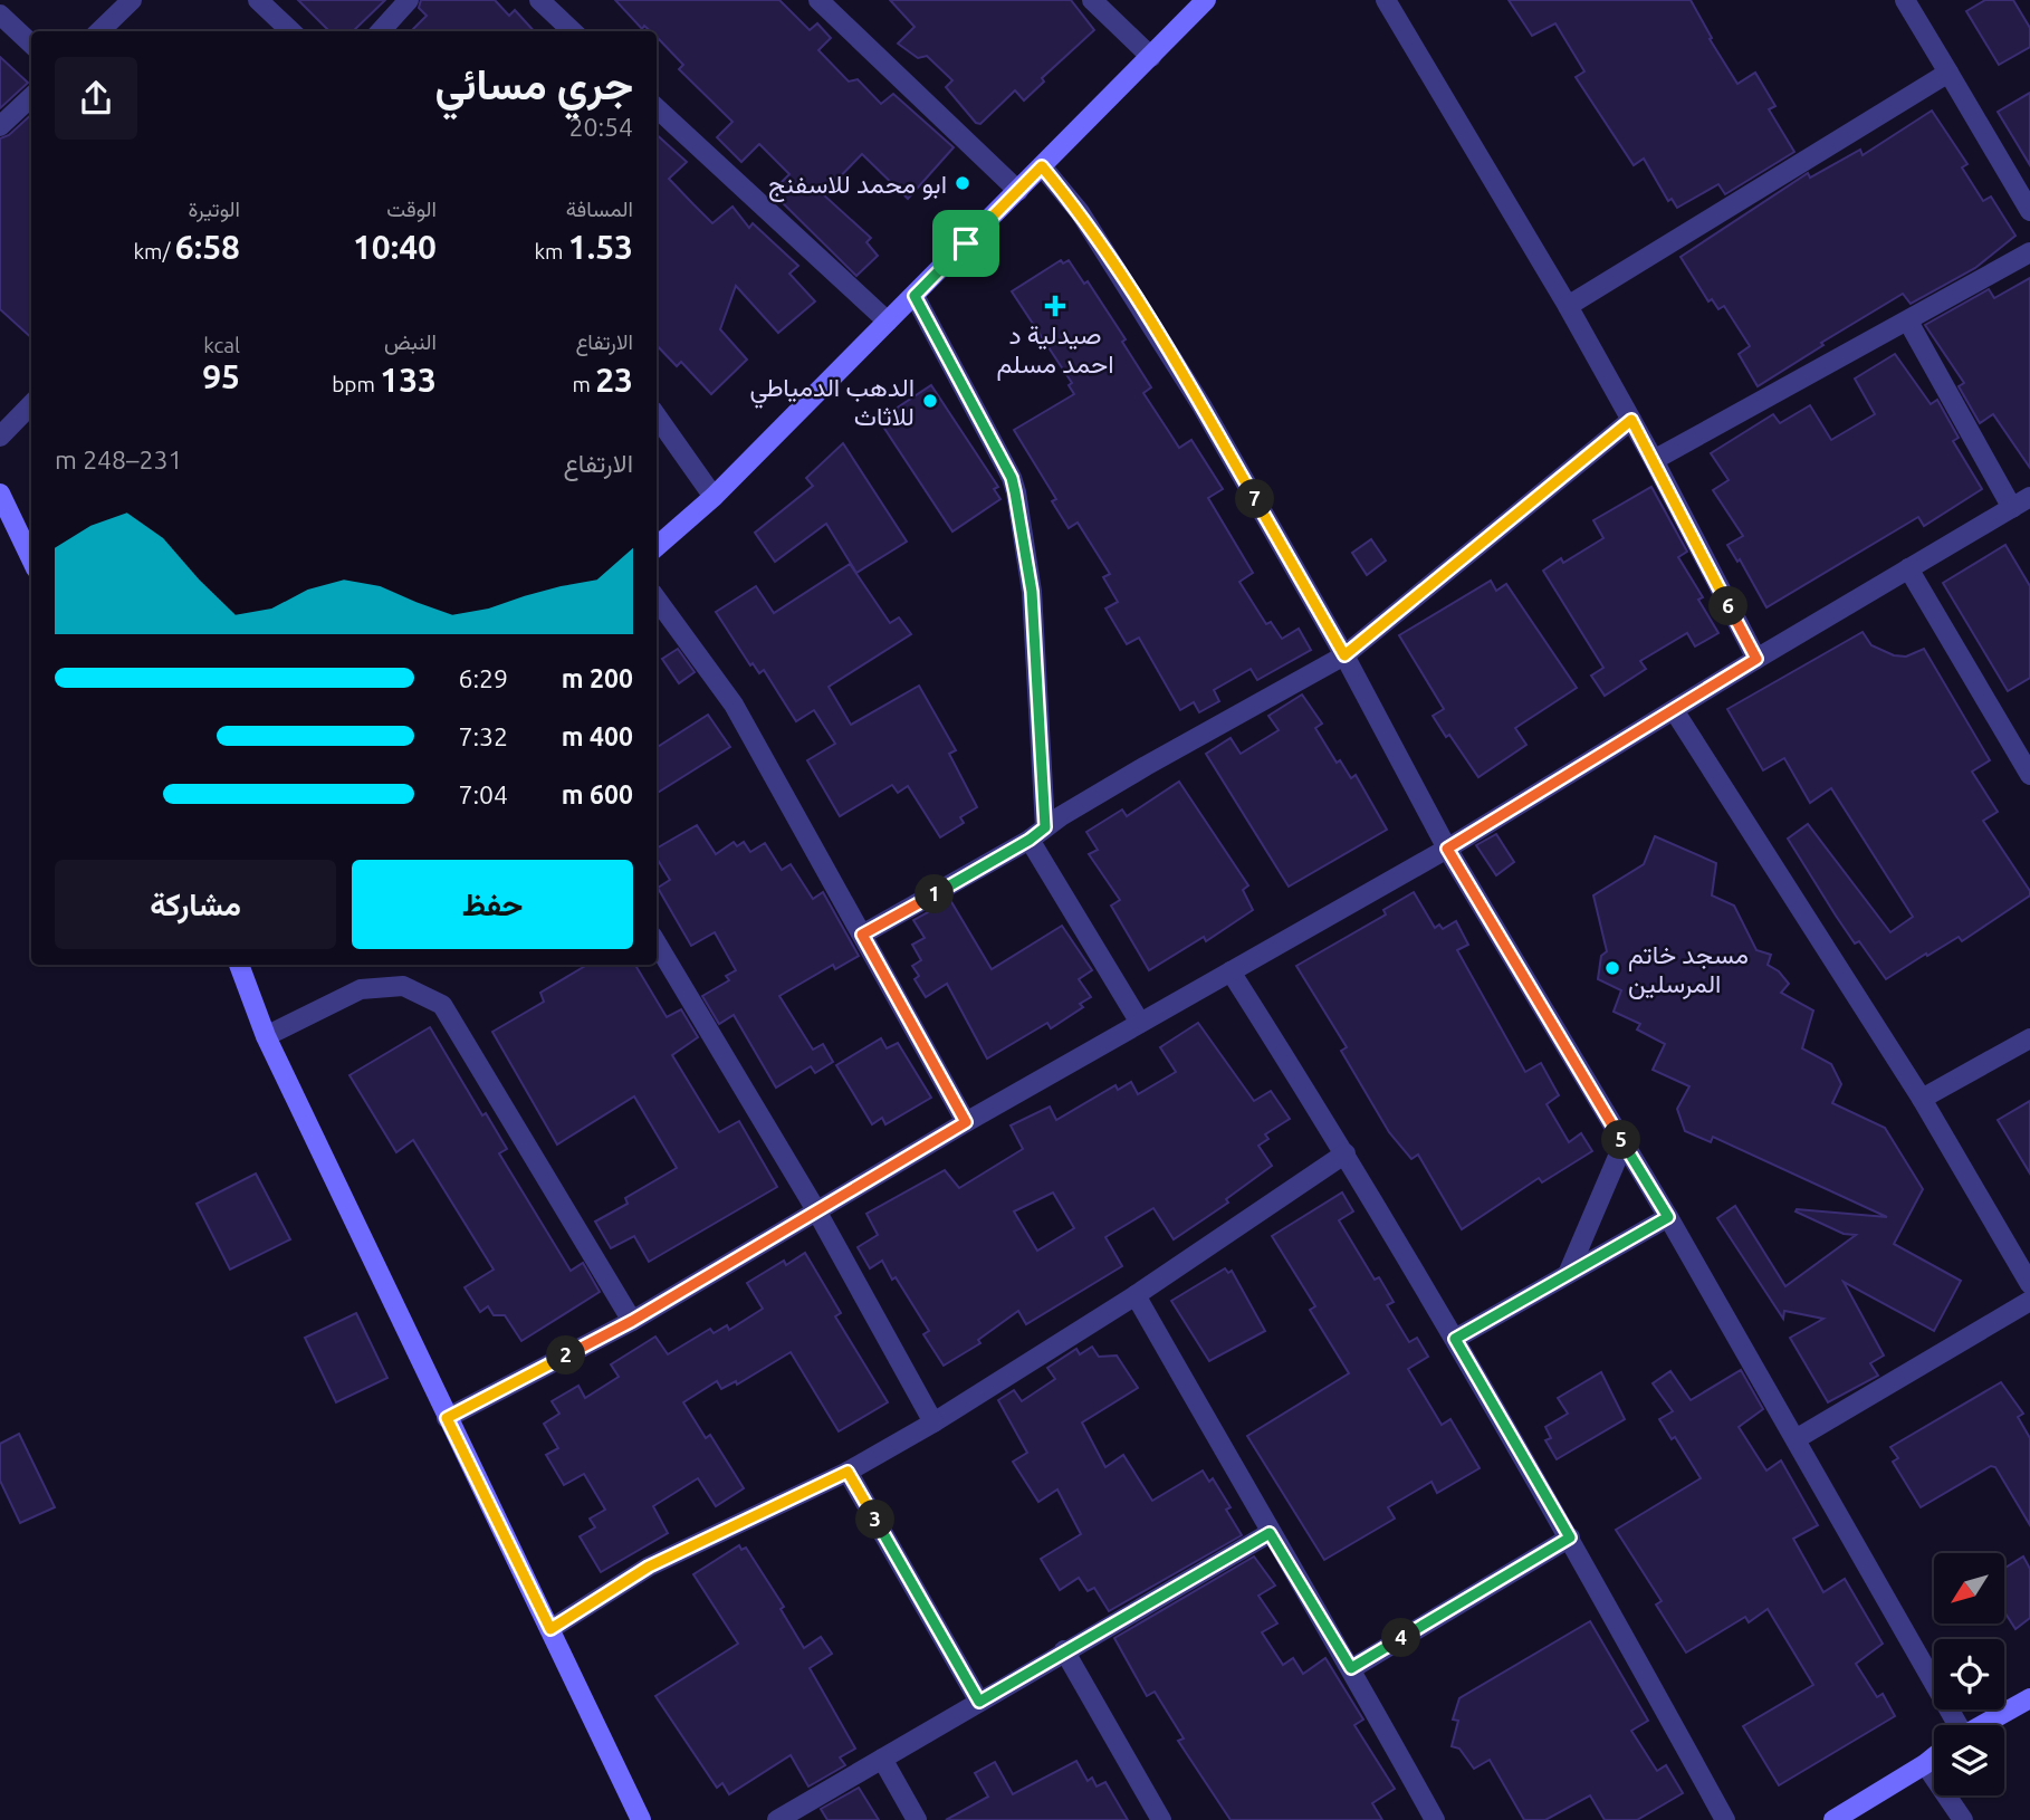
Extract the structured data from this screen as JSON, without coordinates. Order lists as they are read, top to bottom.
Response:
{
  "places": {
    "other": ["ابو محمد للاسفنج", "الدهب الدمياطي للاثاث", "مسجد خاتم المرسلين"],
    "health": ["صيدلية د احمد مسلم"]
  },
  "north": "bottom left",
  "page": {
    "heading": ["جري مسائي", "20:54"],
    "stats": [
      ["المسافة", "1.53 km"],
      ["الوقت", "10:40"],
      ["الوتيرة", "6:58 /km"],
      ["الارتفاع", "23 m"],
      ["النبض", "133 bpm"],
      ["kcal", "95"]
    ],
    "chart": ["الارتفاع", "231–248 m"],
    "pins": [
      "7",
      "6",
      "1",
      "5",
      "2",
      "3",
      "4"
    ],
    "list": [
      {
        "name": "200 m",
        "note": "6:29"
      },
      {
        "name": "400 m",
        "note": "7:32"
      },
      {
        "name": "600 m",
        "note": "7:04"
      }
    ],
    "buttons": ["حفظ", "مشاركة"]
  }
}
